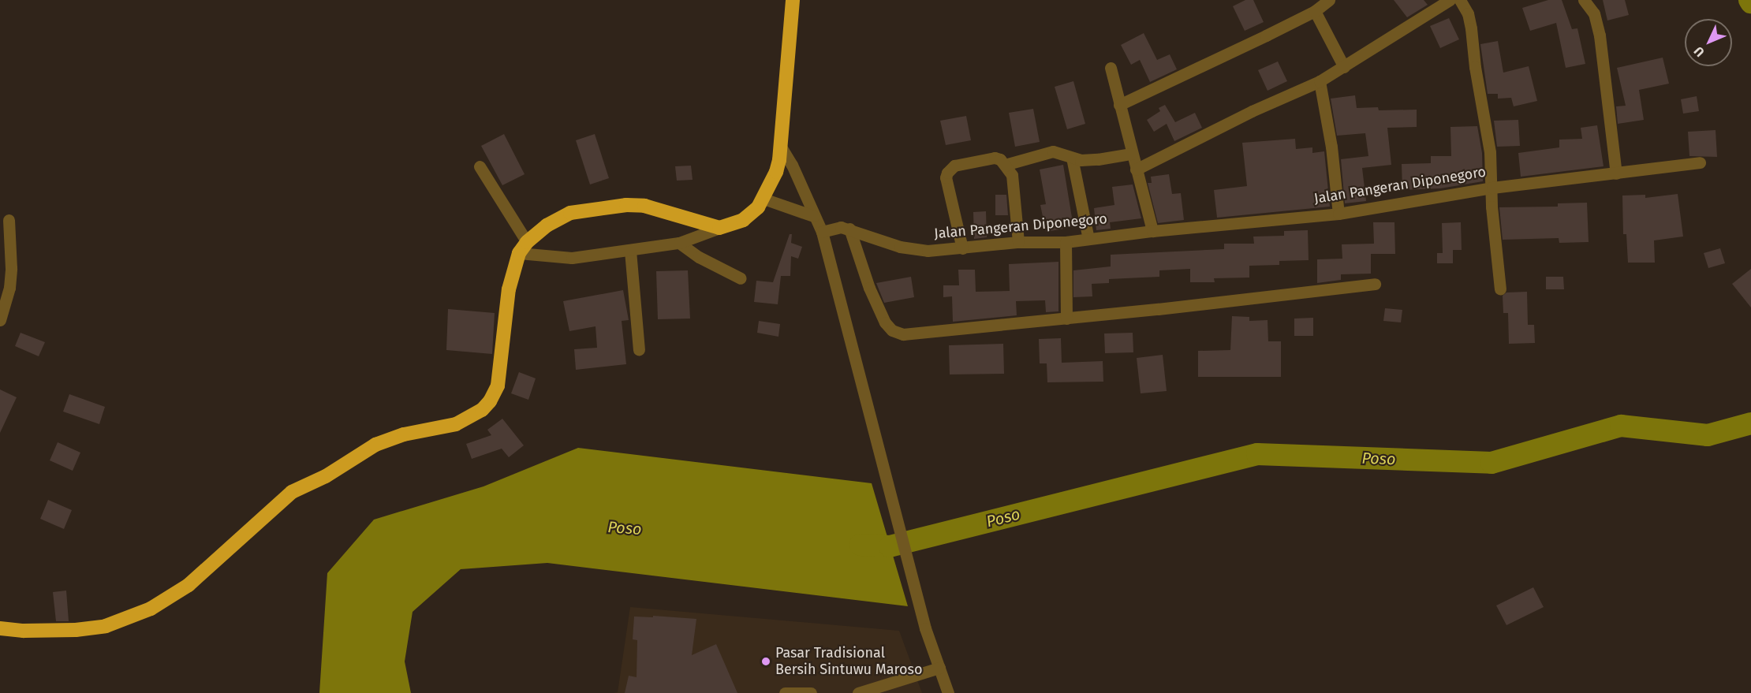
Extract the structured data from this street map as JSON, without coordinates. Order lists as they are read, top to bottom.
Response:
{
  "streets": {
    "street": ["Jalan Pangeran Diponegoro"]
  },
  "water": ["Poso"],
  "places": ["Pasar Tradisional Bersih Sintuwu Maroso"],
  "north": "bottom left"
}
